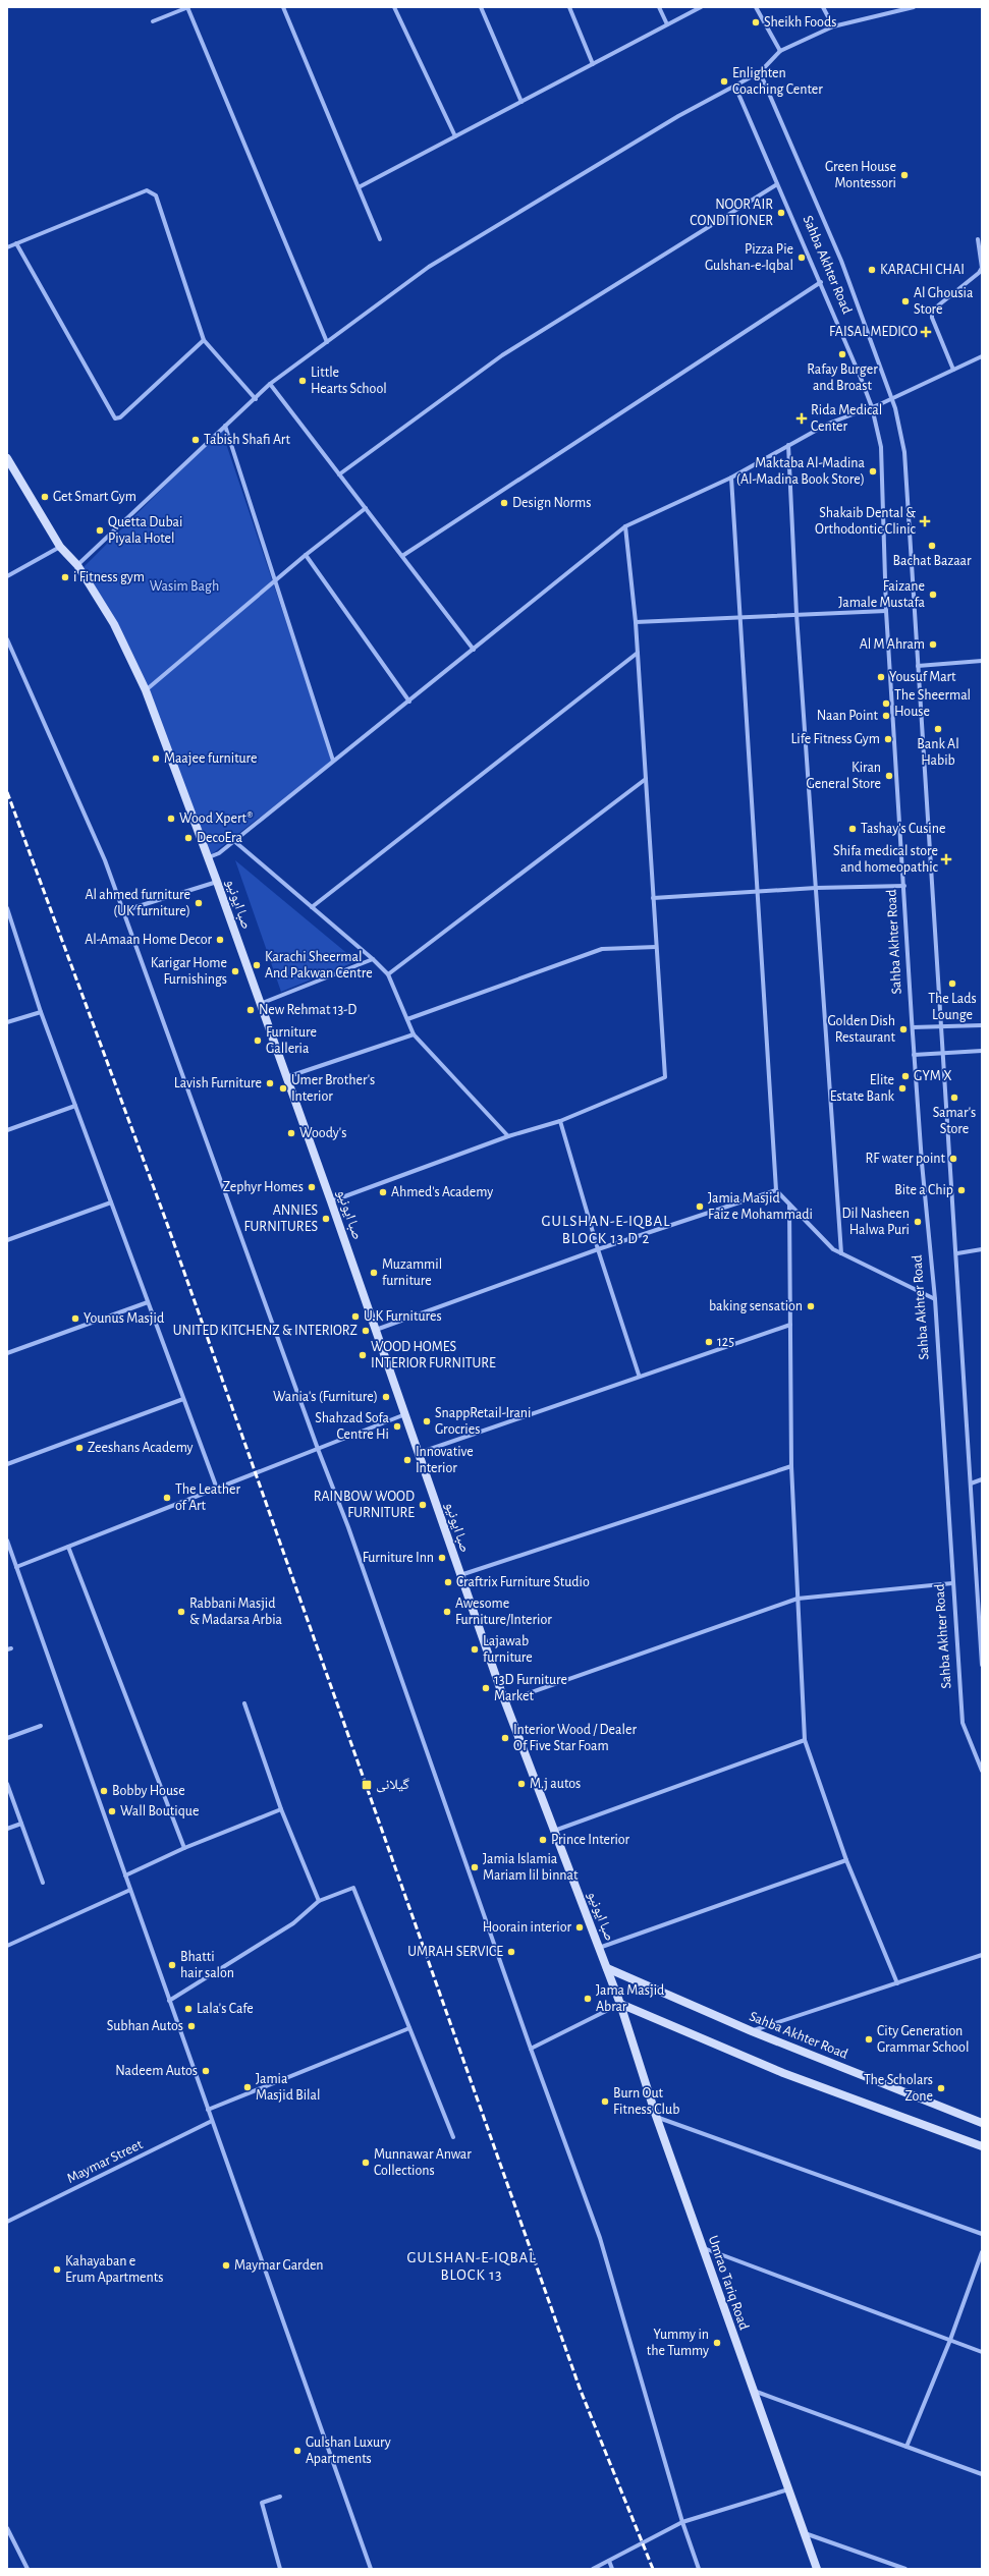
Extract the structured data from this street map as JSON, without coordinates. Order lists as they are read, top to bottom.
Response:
{
  "streets": {
    "main road": ["Sahba Akhter Road", "صبا ایونیو", "Umrao Tariq Road"],
    "street": ["Maymar Street"]
  },
  "crossings": [
    ["Sahba Akhter Road", "صبا ایونیو"],
    ["صبا ایونیو", "Umrao Tariq Road"]
  ],
  "districts": ["GULSHAN-E-IQBAL BLOCK 13 D 2", "GULSHAN-E-IQBAL BLOCK 13"],
  "parks": ["Wasim Bagh"],
  "places": {
    "other": [
      "Sheikh Foods",
      "Enlighten Coaching Center",
      "Green House Montessori",
      "NOOR AIR CONDITIONER",
      "Pizza Pie Gulshan-e-Iqbal",
      "KARACHI CHAI",
      "Al Ghousia Store",
      "Rafay Burger and Broast",
      "Little Hearts School",
      "Tabish Shafi Art",
      "Maktaba Al-Madina (Al-Madina Book Store)",
      "Get Smart Gym",
      "Design Norms",
      "Quetta Dubai Piyala Hotel",
      "Bachat Bazaar",
      "i Fitness gym",
      "Faizane Jamale Mustafa",
      "Al M Ahram",
      "Yousuf Mart",
      "The Sheermal House",
      "Naan Point",
      "Bank Al Habib",
      "Life Fitness Gym",
      "Maajee furniture",
      "Kiran General Store",
      "Wood Xpert®",
      "Tashay's Cusine",
      "DecoEra",
      "Al ahmed furniture (UK furniture)",
      "Al-Amaan Home Decor",
      "Karachi Sheermal And Pakwan Centre",
      "Karigar Home Furnishings",
      "The Lads Lounge",
      "New Rehmat 13-D",
      "Golden Dish Restaurant",
      "Furniture Galleria",
      "GYM X",
      "Lavish Furniture",
      "Umer Brother's Interior",
      "Elite Estate Bank",
      "Samar's Store",
      "Woody's",
      "RF water point",
      "Zephyr Homes",
      "Bite a Chip",
      "Ahmed's Academy",
      "Jamia Masjid Faiz e Mohammadi",
      "ANNIES FURNITURES",
      "Dil Nasheen Halwa Puri",
      "Muzammil furniture",
      "baking sensation",
      "U.K Furnitures",
      "Younus Masjid",
      "UNITED KITCHENZ & INTERIORZ",
      "125",
      "WOOD HOMES INTERIOR FURNITURE",
      "Wania's (Furniture)",
      "SnappRetail-Irani Grocries",
      "Shahzad Sofa Centre Hi",
      "Zeeshans Academy",
      "Innovative Interior",
      "The Leather of Art",
      "RAINBOW WOOD FURNITURE",
      "Furniture Inn",
      "Craftrix Furniture Studio",
      "Rabbani Masjid & Madarsa Arbia",
      "Awesome Furniture/Interior",
      "Lajawab furniture",
      "13D Furniture Market",
      "Interior Wood / Dealer Of Five Star Foam",
      "M.j autos",
      "Bobby House",
      "Wall Boutique",
      "Prince Interior",
      "Jamia Islamia Mariam lil binnat",
      "Hoorain interior",
      "UMRAH SERVICE",
      "Bhatti hair salon",
      "Jama Masjid Abrar",
      "Lala's Cafe",
      "Subhan Autos",
      "City Generation Grammar School",
      "Nadeem Autos",
      "Jamia Masjid Bilal",
      "The Scholars Zone",
      "Burn Out Fitness Club",
      "Munnawar Anwar Collections",
      "Maymar Garden",
      "Kahayaban e Erum Apartments",
      "Yummy in the Tummy",
      "Gulshan Luxury Apartments"
    ],
    "health": [
      "FAISAL MEDICO",
      "Rida Medical Center",
      "Shakaib Dental & Orthodontic Clinic",
      "Shifa medical store and homeopathic"
    ],
    "transit": ["گیلانی"]
  }
}
